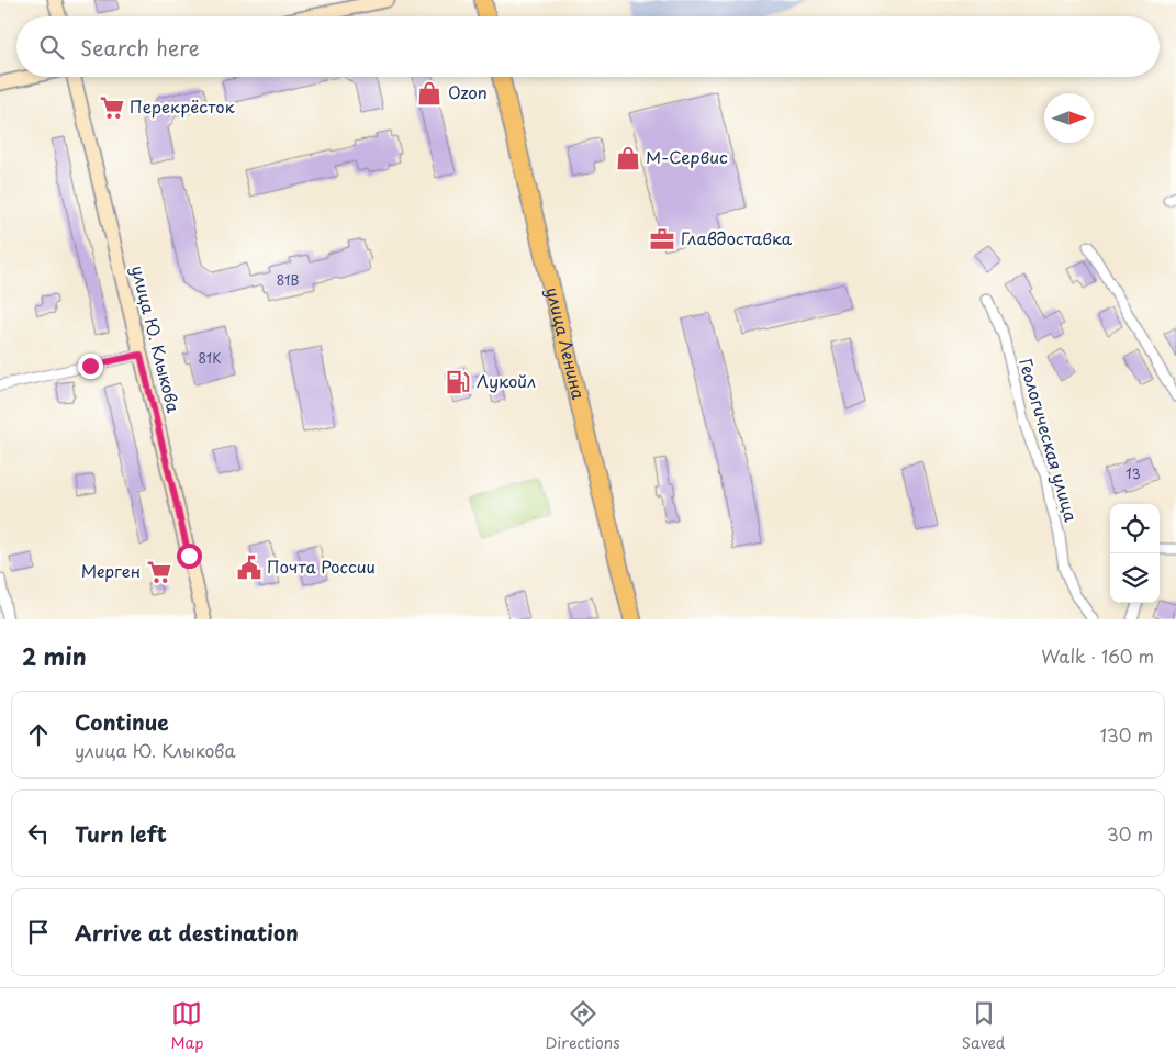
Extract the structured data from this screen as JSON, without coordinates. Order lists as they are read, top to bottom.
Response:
{
  "streets": {
    "main road": ["улица Ю. Клыкова", "улица Ленина"],
    "street": ["Геологическая улица"]
  },
  "places": {
    "shop": ["Ozon", "М-Сервис"],
    "supermarket": ["Перекрёсток", "Мерген"],
    "office": ["Главдоставка"],
    "fuel station": ["Лукойл"],
    "public building": ["Почта России"]
  },
  "house_numbers": ["81В", "81К", "13"],
  "north": "right",
  "page": {
    "search": "Search here",
    "heading": ["2 min", "Walk · 160 m"],
    "list": [
      ["Continue", "улица Ю. Клыкова", "130 m"],
      ["Turn left", "30 m"],
      "Arrive at destination"
    ],
    "nav": ["Map", "Directions", "Saved"]
  }
}
